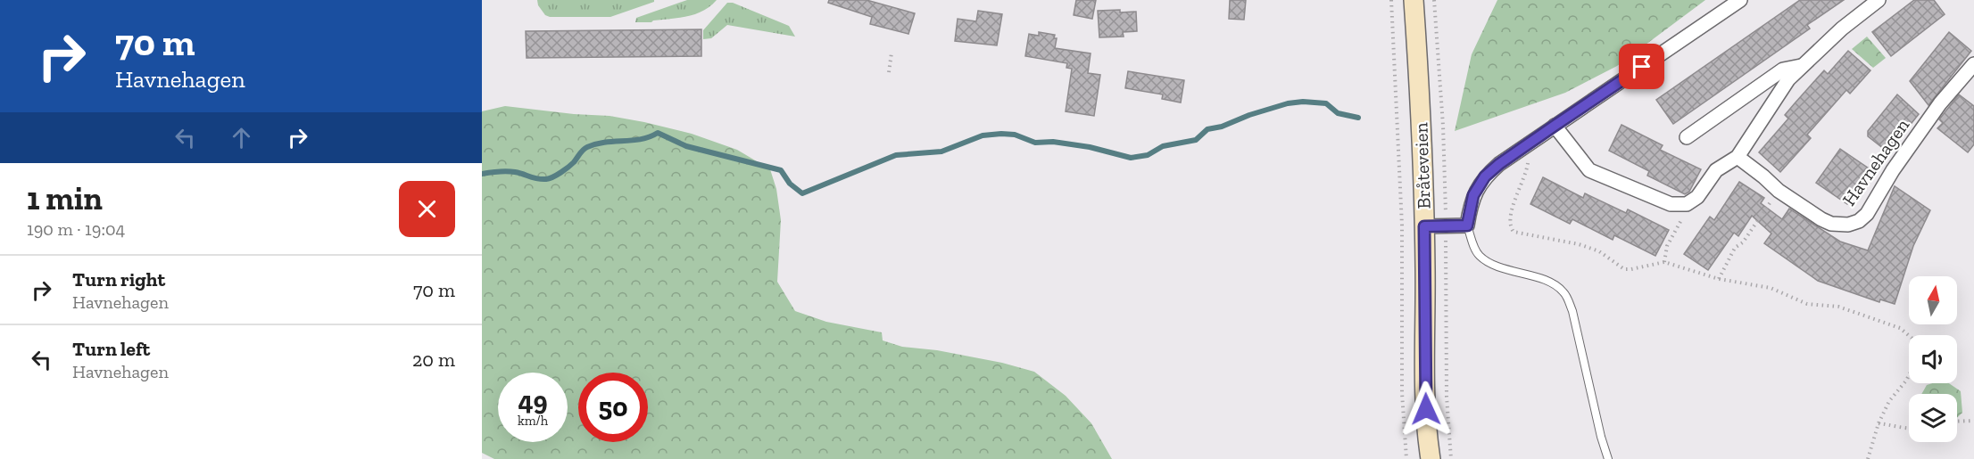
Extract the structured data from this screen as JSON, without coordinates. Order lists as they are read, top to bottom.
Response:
{
  "streets": {
    "main road": ["Bråteveien"],
    "street": ["Havnehagen"]
  },
  "north": "top",
  "page": {
    "turn": ["70 m", "Havnehagen"],
    "heading": ["1 min", "190 m · 19:04"],
    "list": [
      {
        "name": "Turn right",
        "note": "Havnehagen",
        "value": "70 m"
      },
      {
        "name": "Turn left",
        "note": "Havnehagen",
        "value": "20 m"
      }
    ],
    "speed": "49 km/h",
    "limit": "50"
  }
}
